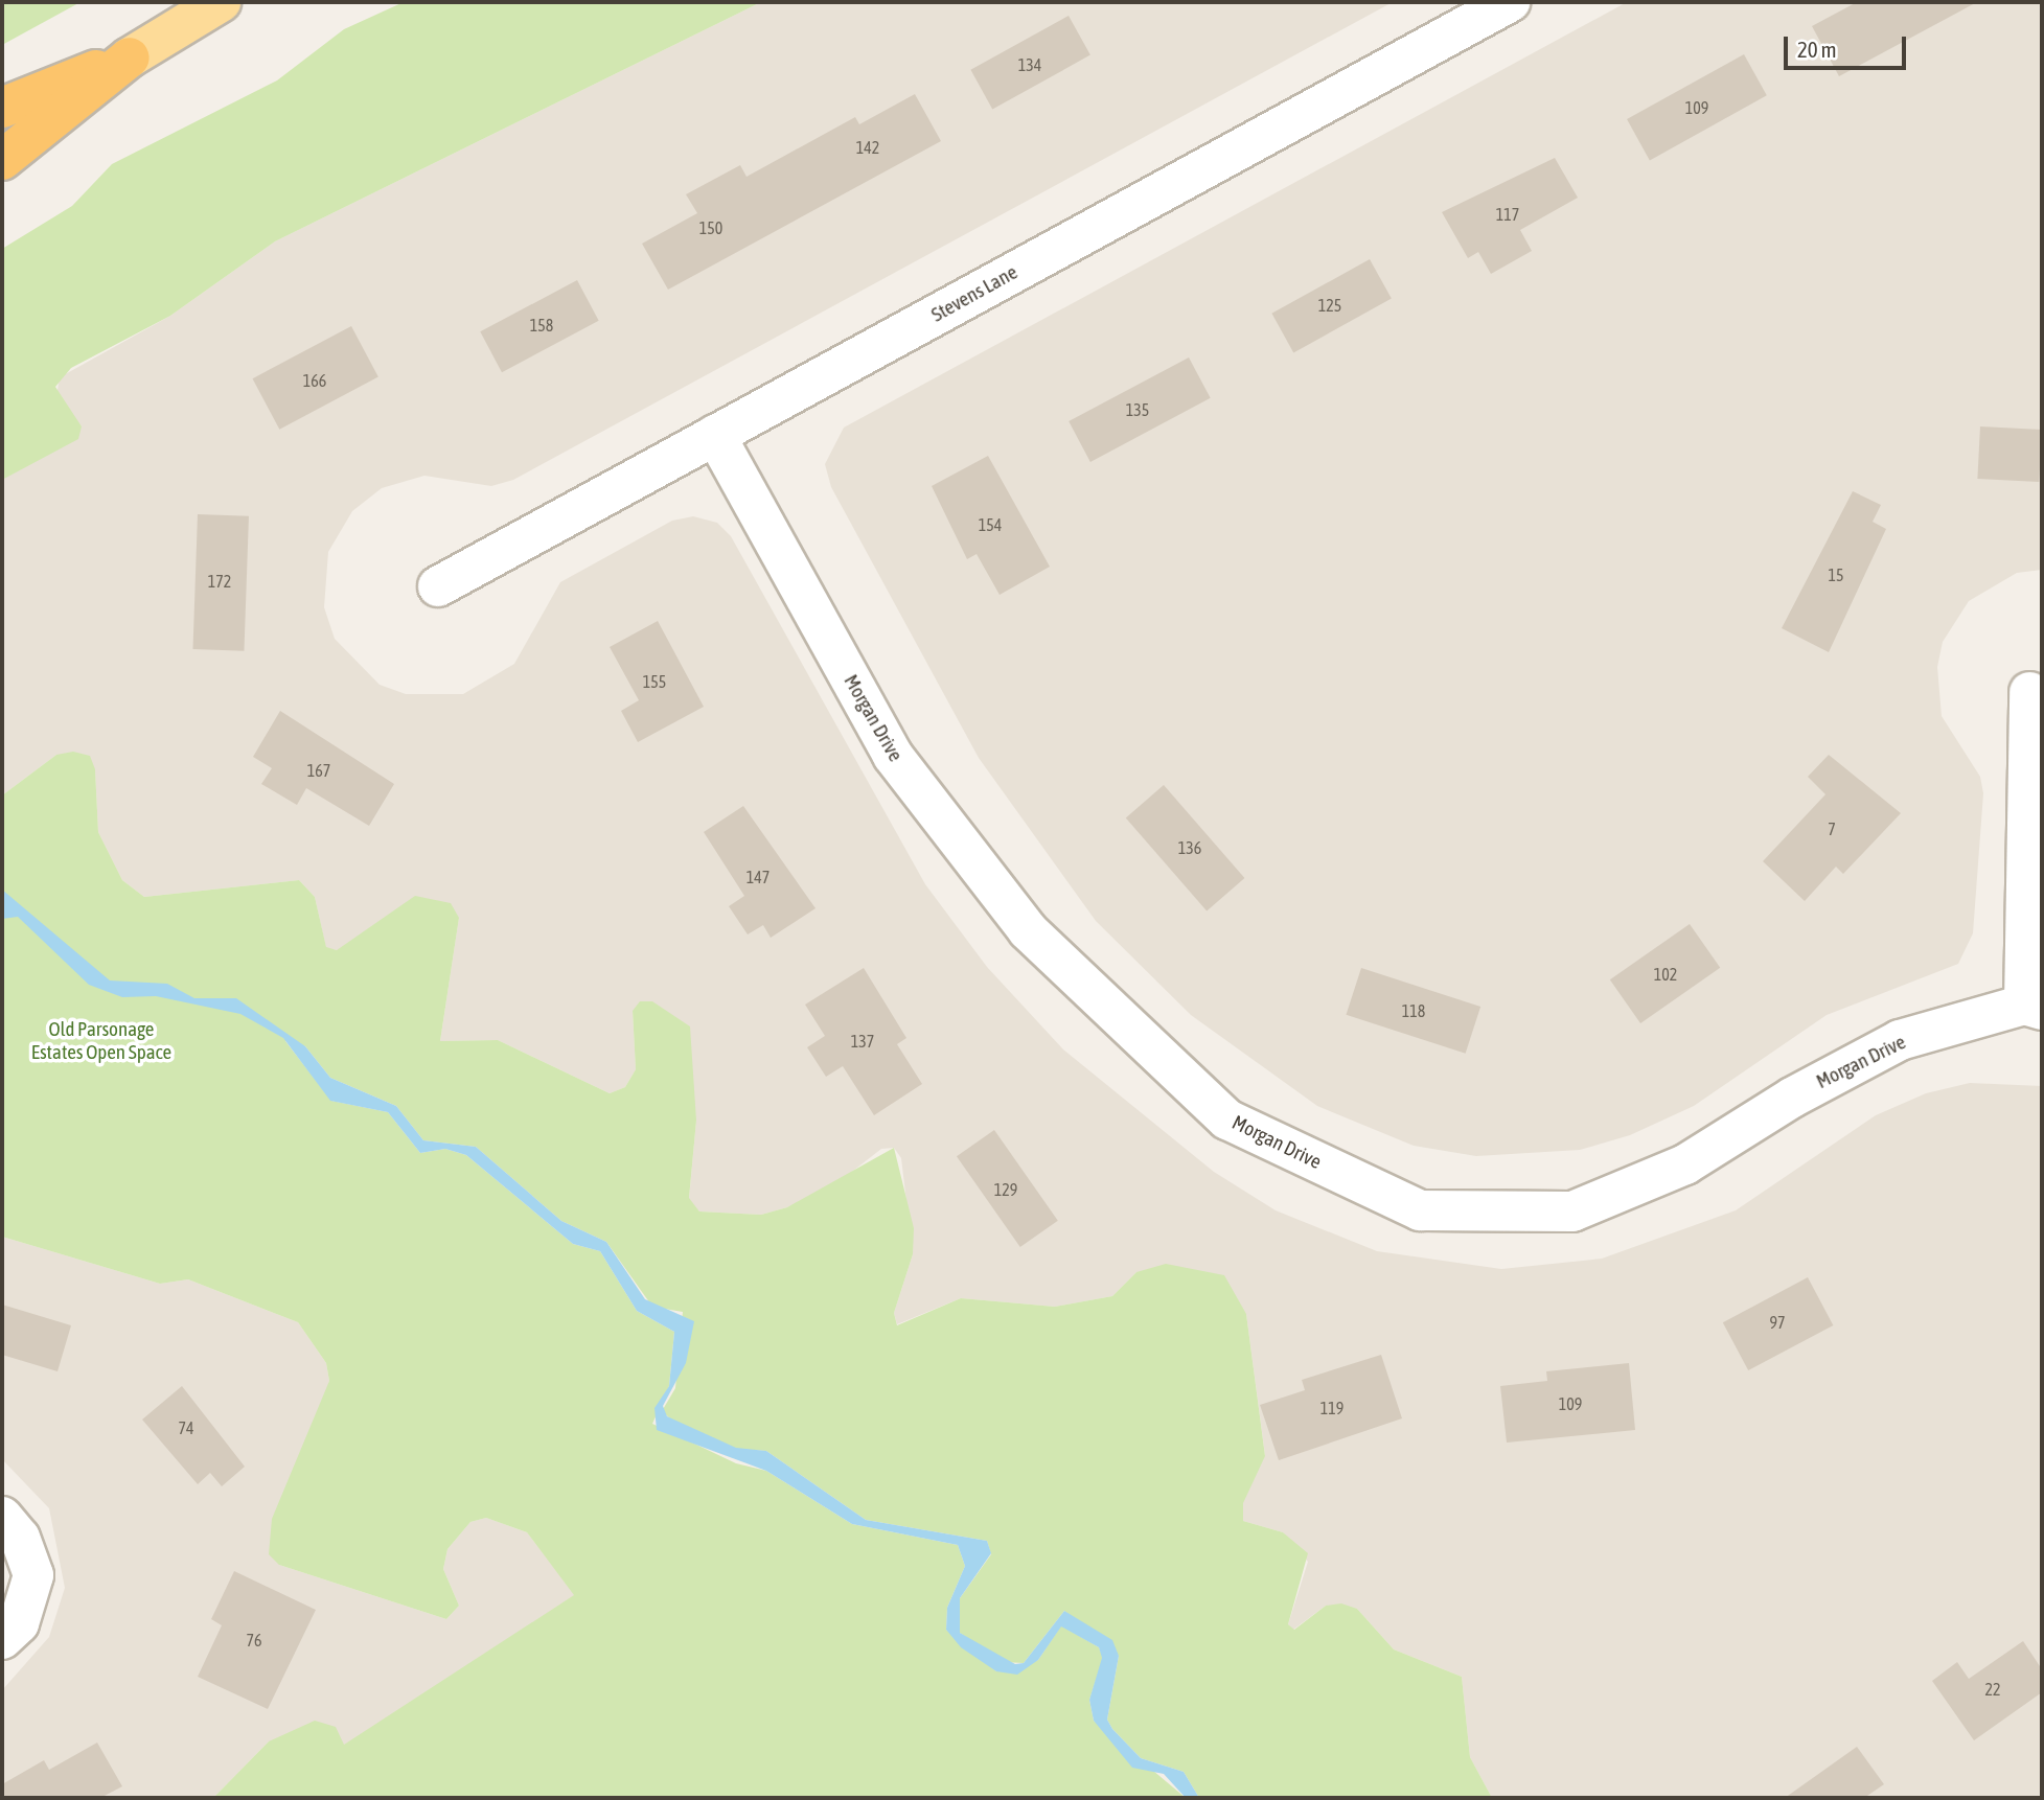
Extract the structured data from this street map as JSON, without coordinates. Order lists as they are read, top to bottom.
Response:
{
  "streets": {
    "street": ["Stevens Lane", "Morgan Drive"]
  },
  "crossings": [
    ["Stevens Lane", "Morgan Drive"]
  ],
  "parks": ["Old Parsonage Estates Open Space"],
  "house_numbers": [
    "134",
    "109",
    "142",
    "117",
    "150",
    "125",
    "158",
    "166",
    "135",
    "154",
    "15",
    "172",
    "155",
    "167",
    "7",
    "136",
    "147",
    "102",
    "118",
    "137",
    "129",
    "97",
    "109",
    "119",
    "74",
    "76",
    "22"
  ],
  "scale_bar": "20 m"
}
